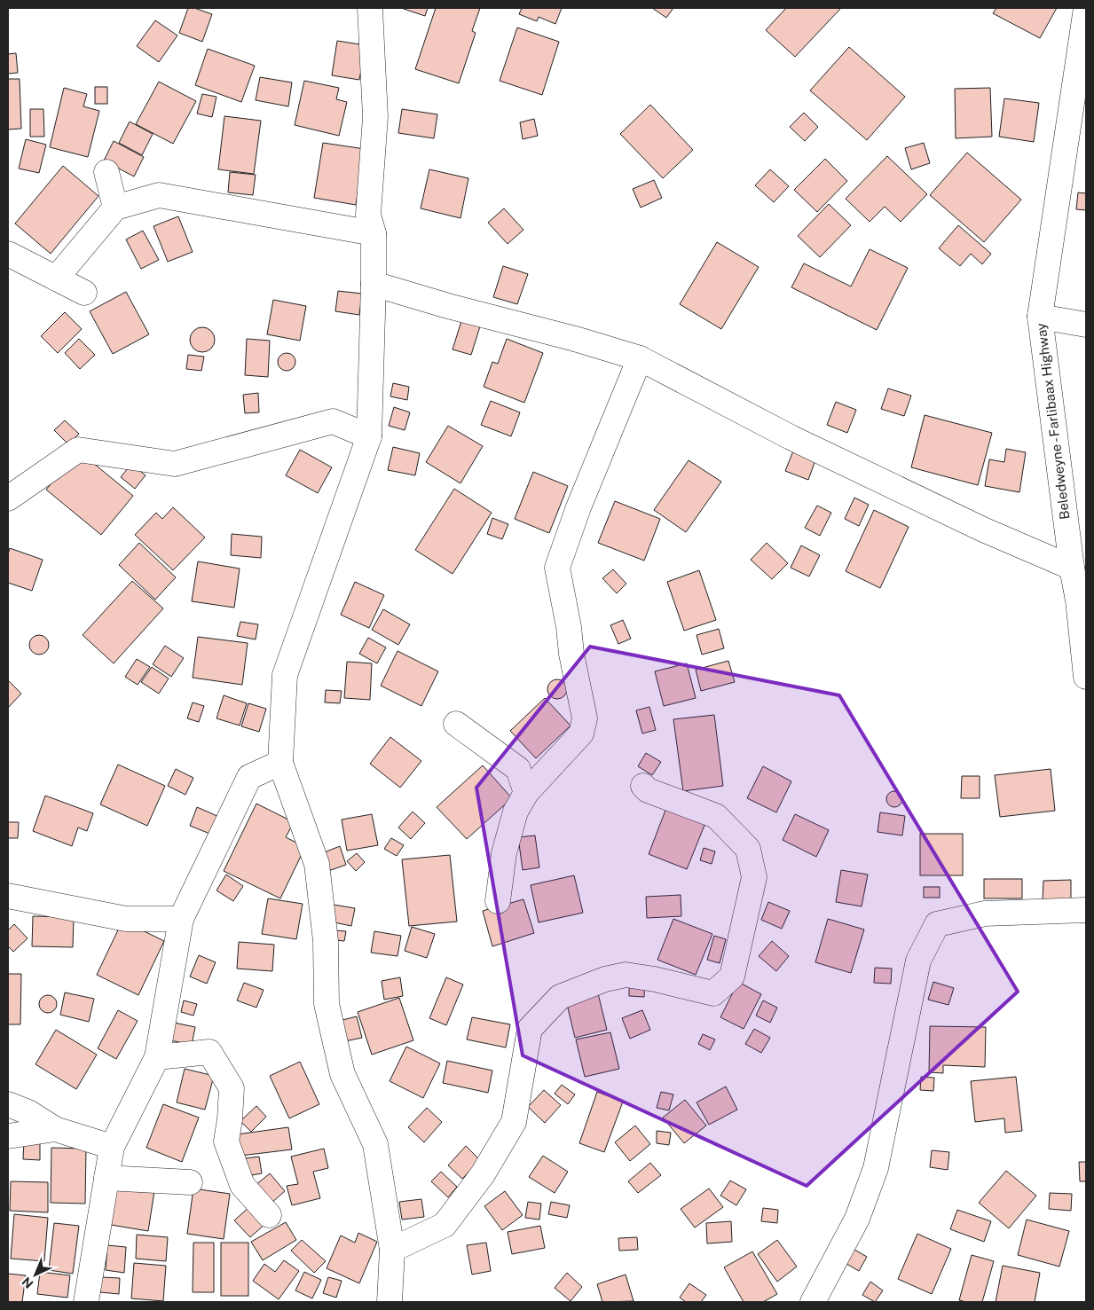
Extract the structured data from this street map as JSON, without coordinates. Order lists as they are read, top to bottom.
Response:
{
  "streets": {
    "street": ["Beledweyne - Farlibaax Highway"]
  },
  "north": "bottom left"
}
